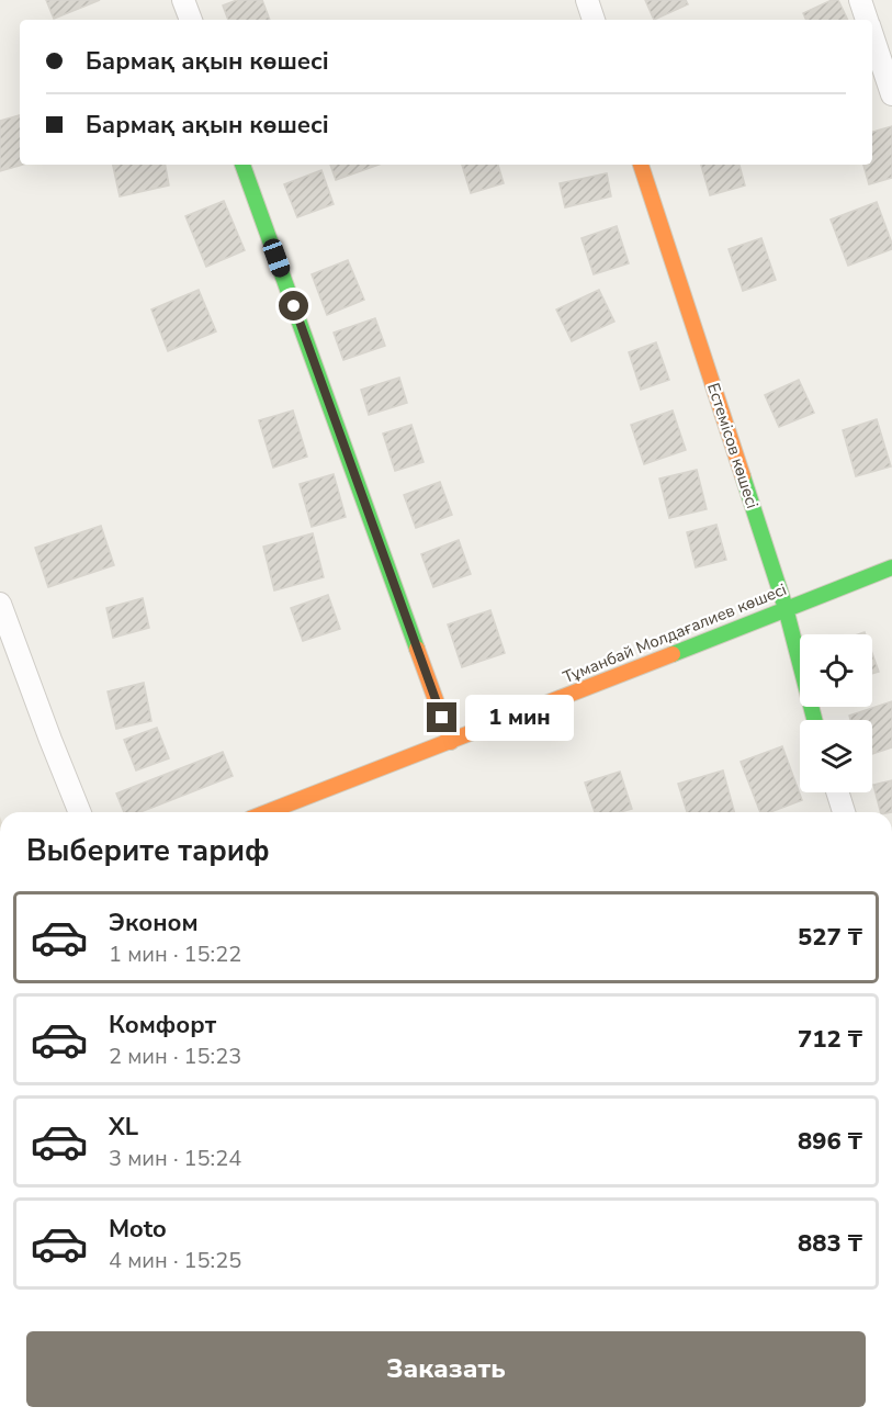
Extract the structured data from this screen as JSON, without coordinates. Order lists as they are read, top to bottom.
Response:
{
  "streets": {
    "street": ["Естемісов көшесі", "Тұманбай Молдағалиев көшесі"]
  },
  "crossings": [
    ["Естемісов көшесі", "Тұманбай Молдағалиев көшесі"]
  ],
  "page": {
    "banner": ["Бармақ ақын көшесі", "Бармақ ақын көшесі"],
    "bubble": "1 мин",
    "heading": "Выберите тариф",
    "list": [
      {
        "name": "Эконом",
        "note": "1 мин · 15:22",
        "value": "527 ₸"
      },
      {
        "name": "Комфорт",
        "note": "2 мин · 15:23",
        "value": "712 ₸"
      },
      {
        "name": "XL",
        "note": "3 мин · 15:24",
        "value": "896 ₸"
      },
      {
        "name": "Moto",
        "note": "4 мин · 15:25",
        "value": "883 ₸"
      }
    ],
    "buttons": "Заказать"
  }
}
